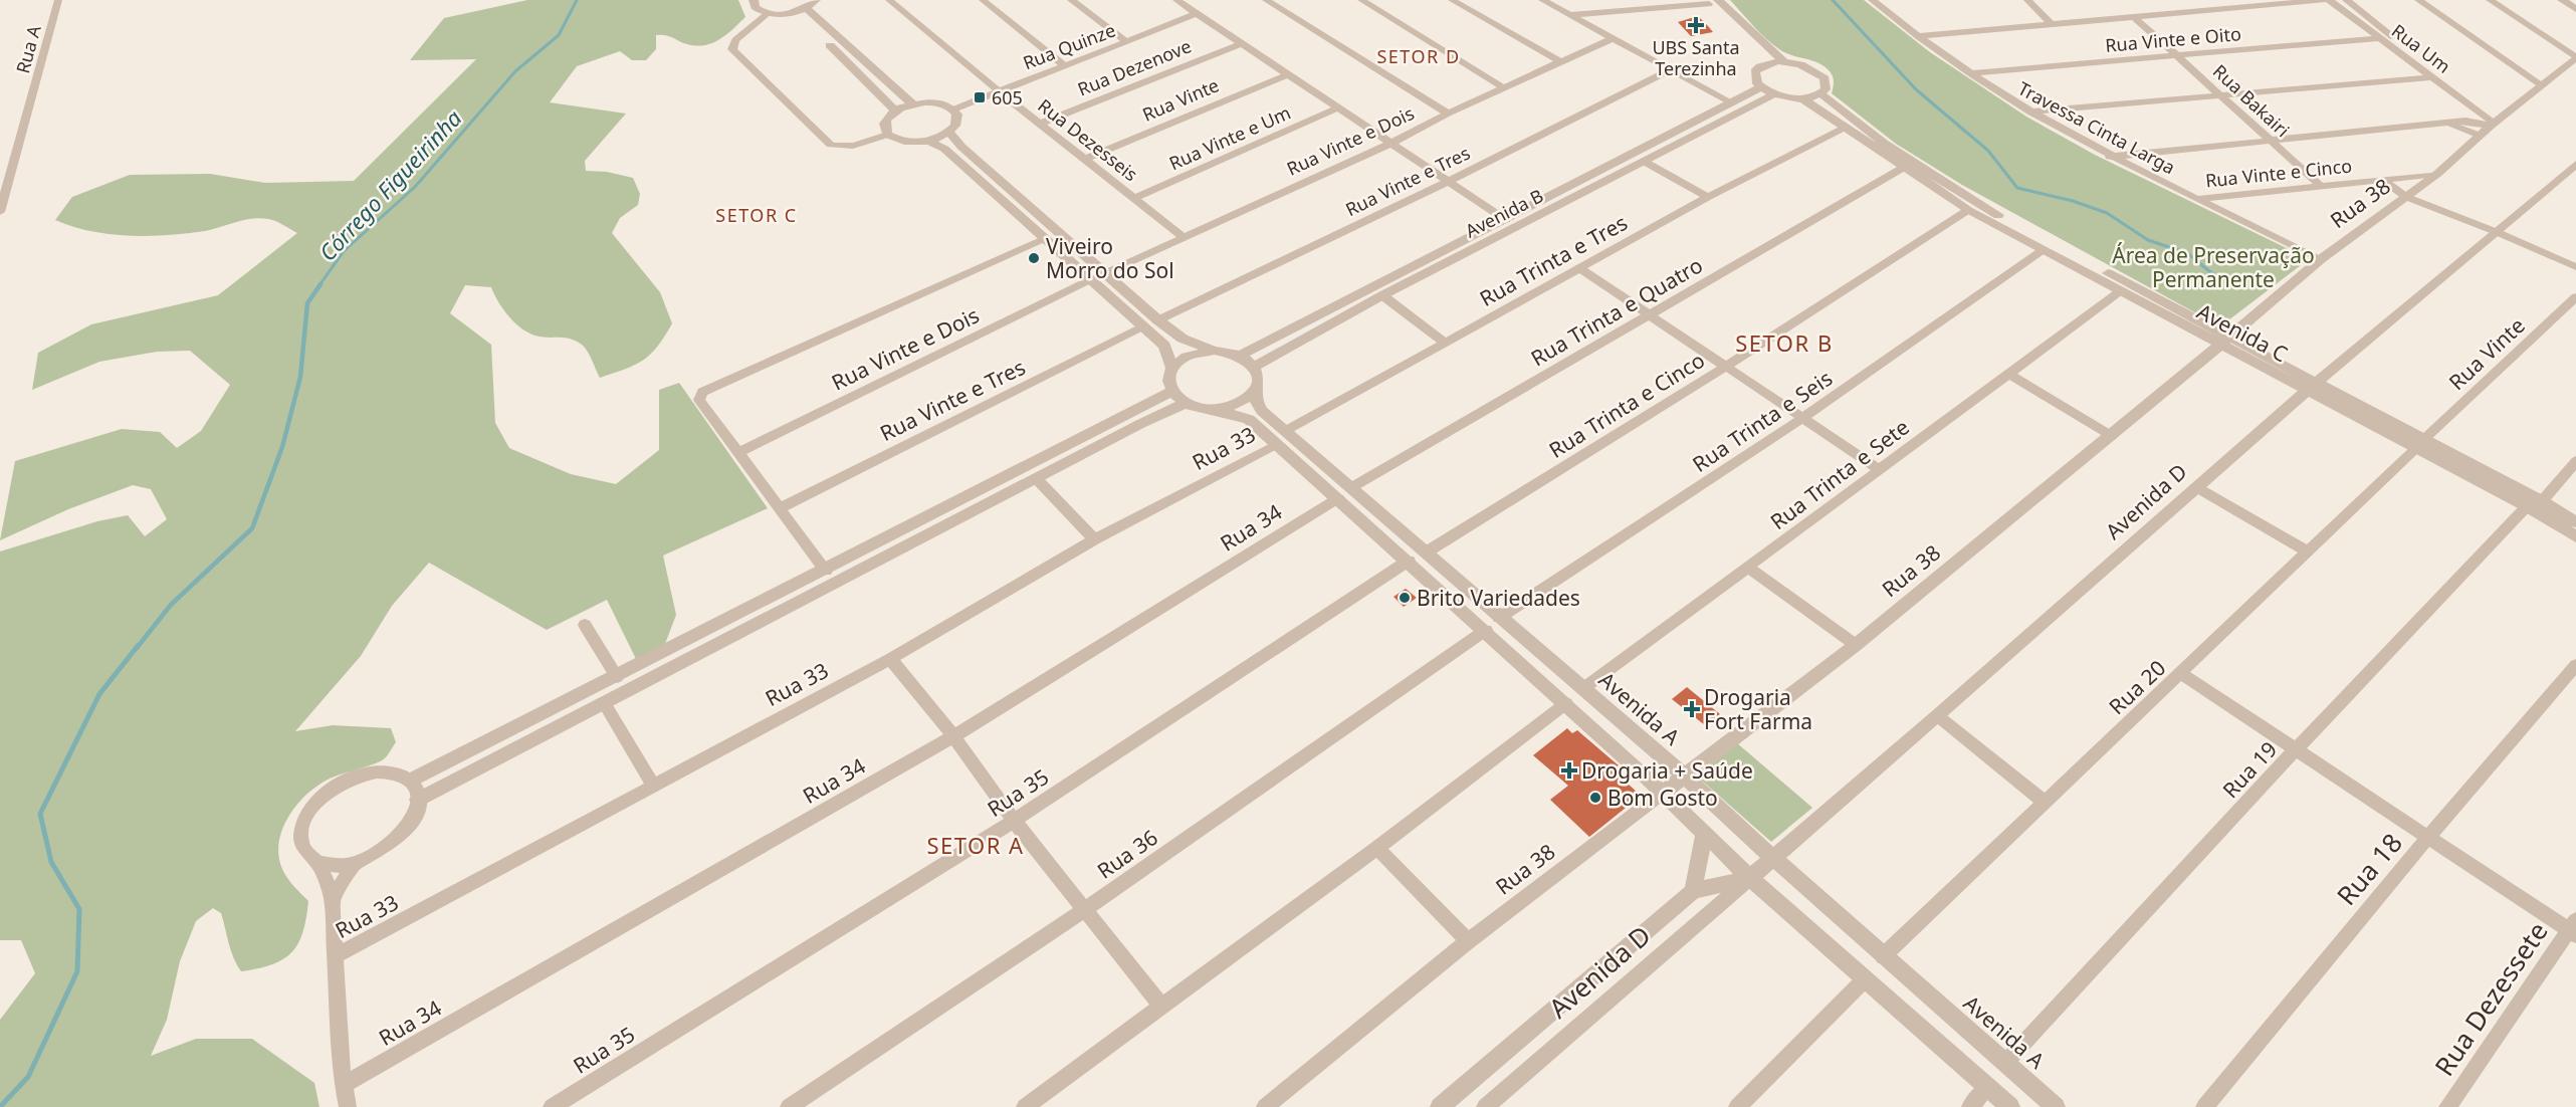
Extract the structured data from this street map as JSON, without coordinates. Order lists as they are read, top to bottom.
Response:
{
  "streets": {
    "street": [
      "Rua Vinte e Oito",
      "Rua Quinze",
      "Rua Um",
      "Rua A",
      "Rua Dezenove",
      "Rua Vinte",
      "Rua Bakairi",
      "Travessa Cinta Larga",
      "Rua Vinte e Um",
      "Rua Dezesseis",
      "Rua Vinte e Dois",
      "Rua Vinte e Cinco",
      "Rua Vinte e Tres",
      "Rua 38",
      "Avenida B",
      "Rua Trinta e Tres",
      "Rua Trinta e Quatro",
      "Avenida C",
      "Rua Trinta e Cinco",
      "Rua Trinta e Seis",
      "Rua 33",
      "Rua Trinta e Sete",
      "Avenida D",
      "Rua 34",
      "Rua 20",
      "Avenida A",
      "Rua 19",
      "Rua 35",
      "Rua 36",
      "Rua 18",
      "Rua Dezessete"
    ]
  },
  "crossings": [
    ["Rua Vinte e Oito", "Rua Um"],
    ["Rua Vinte e Oito", "Rua Bakairi"],
    ["Rua Vinte e Oito", "Travessa Cinta Larga"],
    ["Rua Quinze", "Rua Dezesseis"],
    ["Rua Um", "Rua 38"],
    ["Rua Dezenove", "Rua Dezesseis"],
    ["Rua Vinte", "Rua Dezesseis"],
    ["Rua Vinte", "Avenida C"],
    ["Rua Vinte", "Rua 20"],
    ["Rua Bakairi", "Rua Vinte e Cinco"],
    ["Travessa Cinta Larga", "Rua Vinte e Cinco"],
    ["Travessa Cinta Larga", "Rua 38"],
    ["Rua Vinte e Um", "Rua Dezesseis"],
    ["Rua Dezesseis", "Rua Vinte e Dois"],
    ["Rua Vinte e Cinco", "Rua 38"],
    ["Rua 38", "Avenida C"],
    ["Rua 38", "Avenida A"],
    ["Avenida B", "Avenida C"],
    ["Avenida B", "Avenida A"],
    ["Rua Trinta e Tres", "Avenida C"],
    ["Rua Trinta e Tres", "Rua 33"],
    ["Rua Trinta e Tres", "Avenida A"],
    ["Rua Trinta e Quatro", "Avenida C"],
    ["Rua Trinta e Quatro", "Rua 34"],
    ["Rua Trinta e Quatro", "Avenida A"],
    ["Avenida C", "Rua Trinta e Cinco"],
    ["Avenida C", "Rua Trinta e Seis"],
    ["Avenida C", "Rua Trinta e Sete"],
    ["Avenida C", "Avenida D"],
    ["Avenida C", "Rua 20"],
    ["Avenida C", "Rua 19"],
    ["Rua Trinta e Cinco", "Avenida A"],
    ["Rua Trinta e Seis", "Avenida A"],
    ["Rua 33", "Avenida A"],
    ["Rua Trinta e Sete", "Avenida A"],
    ["Avenida D", "Avenida A"],
    ["Rua 34", "Avenida A"],
    ["Rua 20", "Avenida A"],
    ["Avenida A", "Rua 19"],
    ["Avenida A", "Rua 35"],
    ["Avenida A", "Rua 36"]
  ],
  "districts": [
    "SETOR D",
    "SETOR C",
    "SETOR B",
    "SETOR A"
  ],
  "water": ["Córrego Figueirinha"],
  "parks": ["Área de Preservação Permanente"],
  "places": {
    "health": ["UBS Santa Terezinha", "Drogaria Fort Farma", "Drogaria + Saúde"],
    "transit": ["605"],
    "other": ["Viveiro Morro do Sol", "Brito Variedades", "Bom Gosto"]
  }
}
